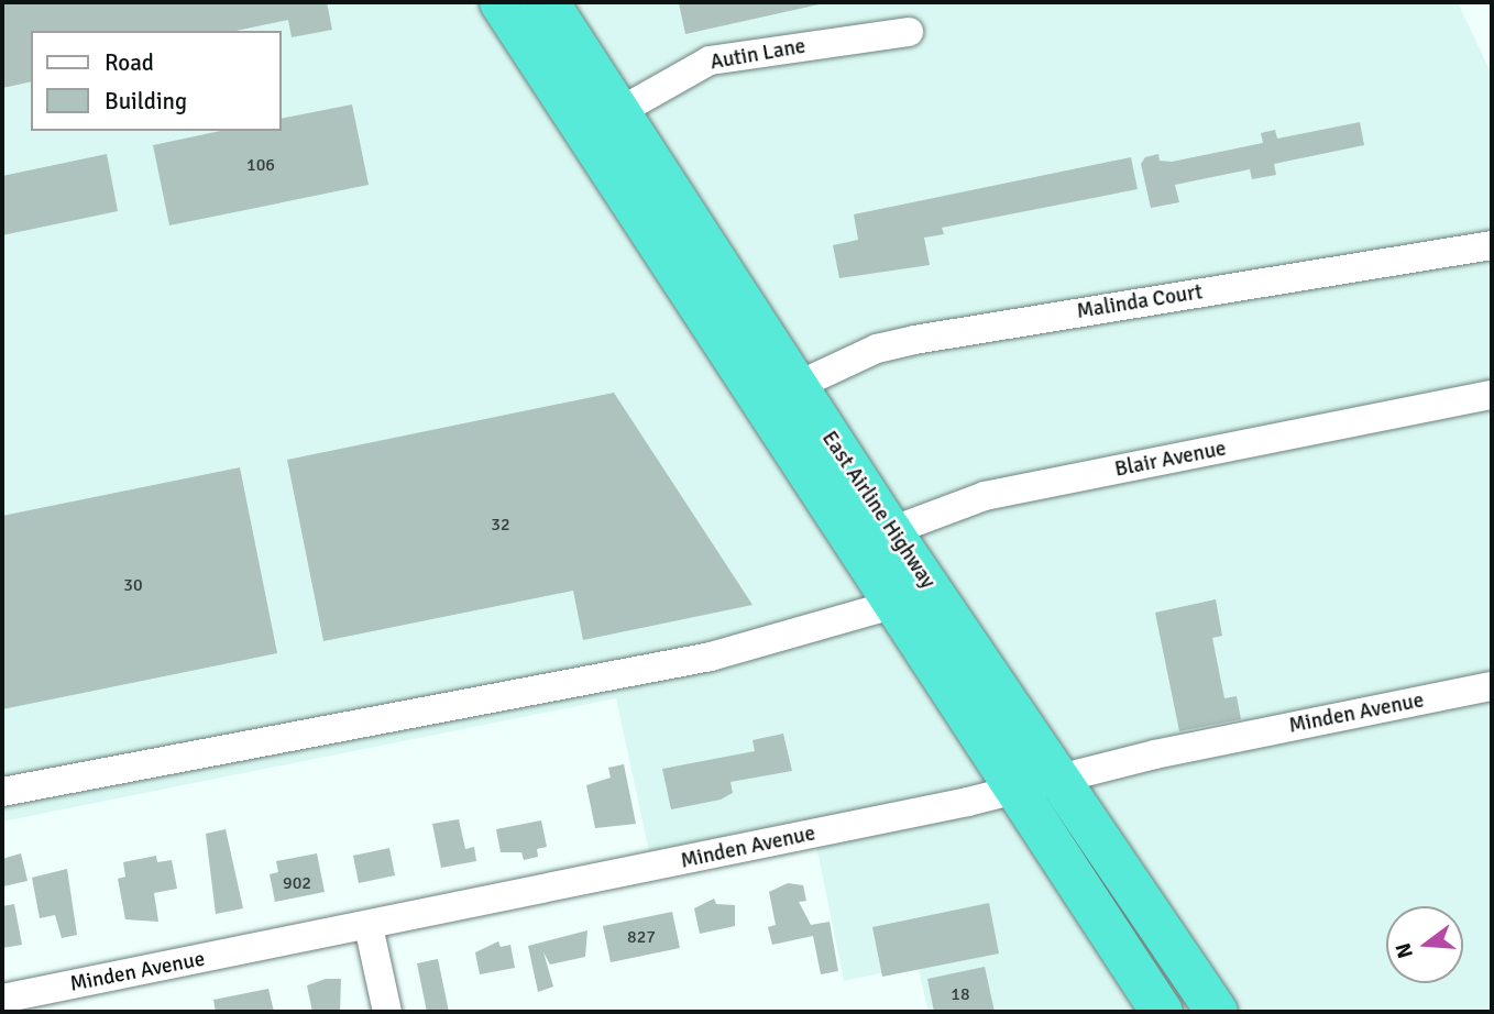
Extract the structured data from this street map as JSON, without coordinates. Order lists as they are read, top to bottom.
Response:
{
  "streets": {
    "highway": ["East Airline Highway"],
    "street": [
      "Autin Lane",
      "Malinda Court",
      "Blair Avenue",
      "Minden Avenue"
    ]
  },
  "crossings": [
    ["Autin Lane", "East Airline Highway"],
    ["Malinda Court", "East Airline Highway"],
    ["Blair Avenue", "East Airline Highway"],
    ["East Airline Highway", "Minden Avenue"]
  ],
  "house_numbers": [
    "106",
    "32",
    "30",
    "902",
    "827",
    "18"
  ],
  "legend": ["Road", "Building"],
  "north": "left"
}
